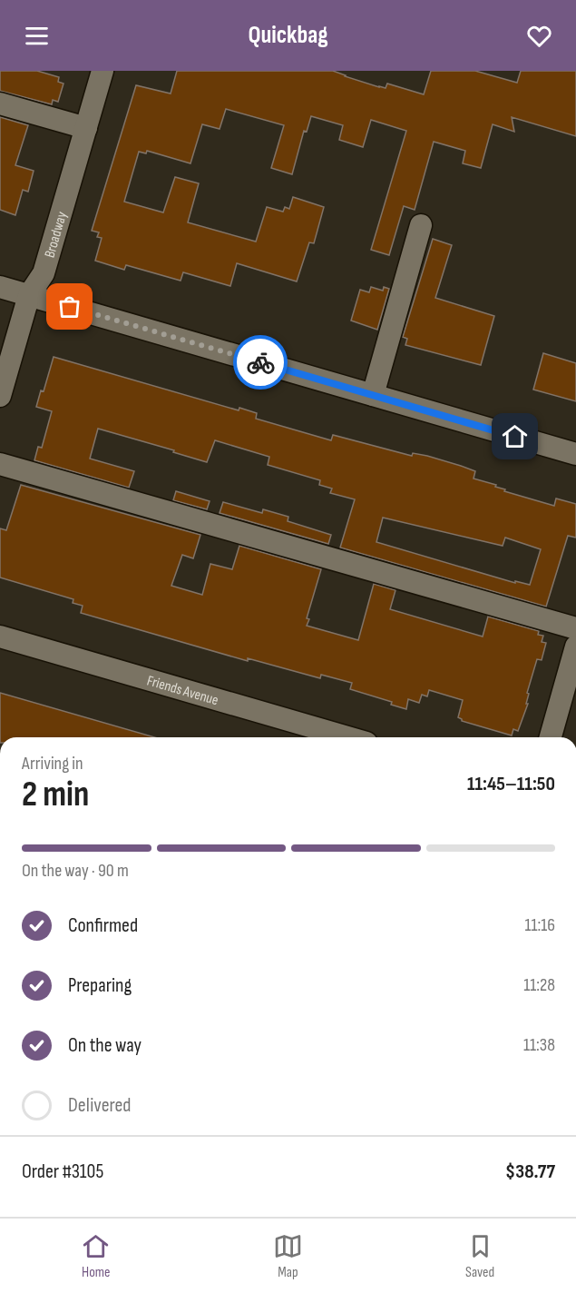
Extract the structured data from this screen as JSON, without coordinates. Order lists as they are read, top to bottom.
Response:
{
  "streets": {
    "street": ["Broadway", "Friends Avenue"]
  },
  "page": {
    "header": "Quickbag",
    "heading": ["2 min", "Arriving in", "11:45–11:50"],
    "panel": ["Order #3105", "$38.77"],
    "bar": "On the way · 90 m",
    "list": [
      ["Confirmed", "11:16"],
      ["Preparing", "11:28"],
      ["On the way", "11:38"],
      "Delivered"
    ],
    "tabs": ["Home", "Map", "Saved"]
  }
}
